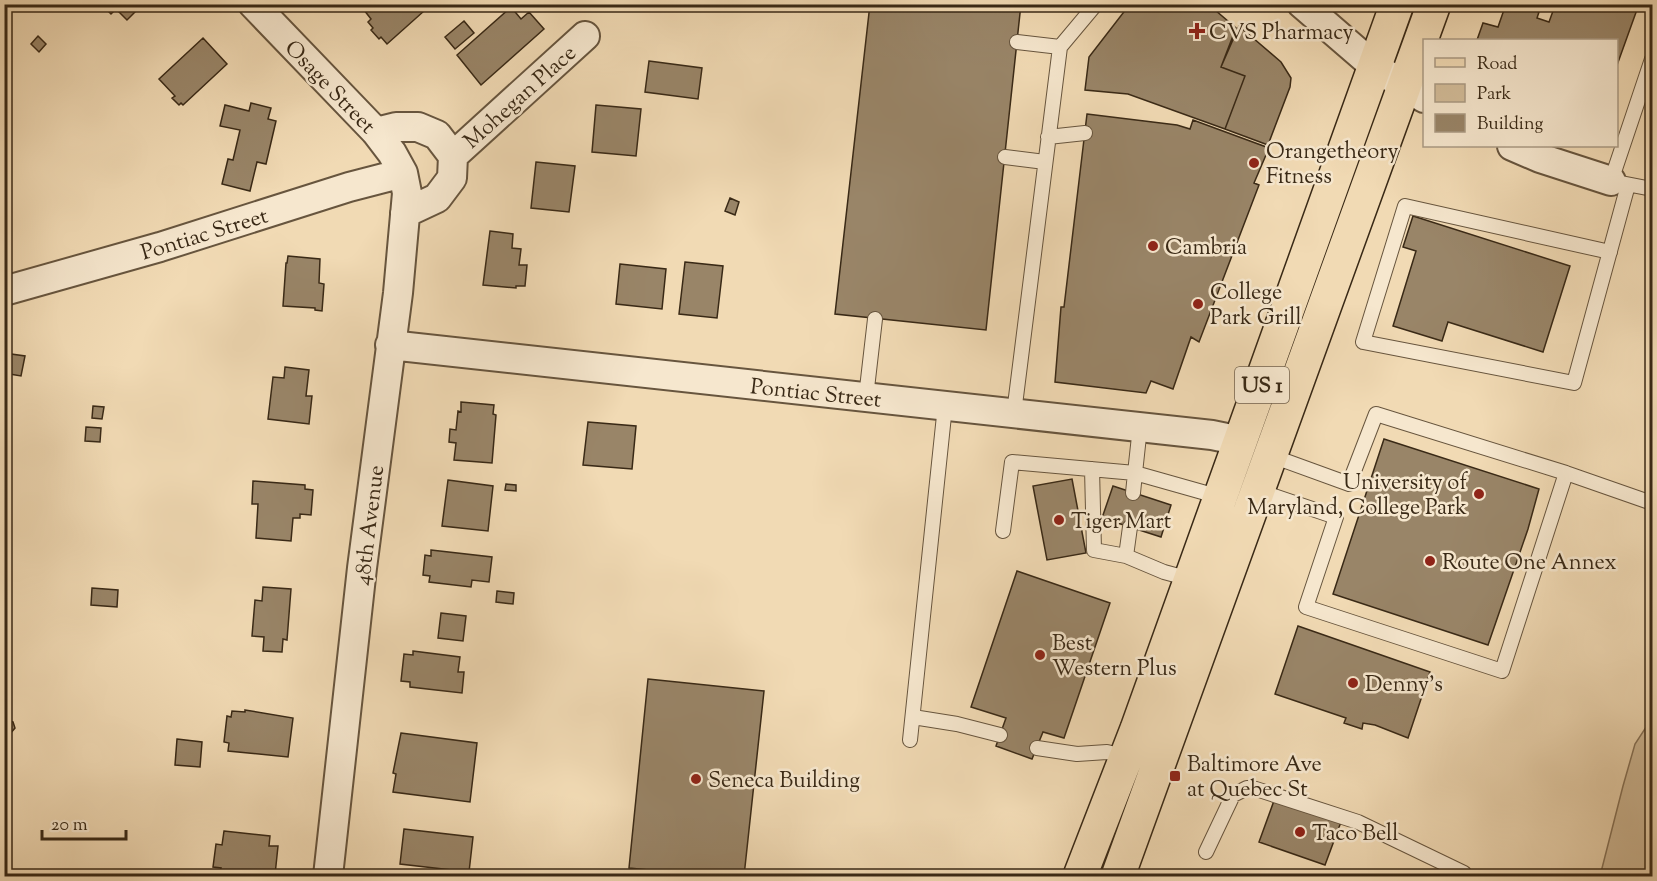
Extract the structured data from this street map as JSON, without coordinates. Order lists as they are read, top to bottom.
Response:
{
  "streets": {
    "main road": ["US 1"],
    "street": [
      "Osage Street",
      "Mohegan Place",
      "Pontiac Street",
      "48th Avenue"
    ]
  },
  "crossings": [
    ["Osage Street", "Mohegan Place"],
    ["Osage Street", "Pontiac Street"],
    ["Osage Street", "48th Avenue"],
    ["Mohegan Place", "48th Avenue"],
    ["Pontiac Street", "US 1"],
    ["Pontiac Street", "48th Avenue"]
  ],
  "places": {
    "health": ["CVS Pharmacy"],
    "other": [
      "Orangetheory Fitness",
      "Cambria",
      "College Park Grill",
      "University of Maryland, College Park",
      "Tiger Mart",
      "Route One Annex",
      "Best Western Plus",
      "Denny's",
      "Seneca Building",
      "Taco Bell"
    ],
    "transit": ["Baltimore Ave at Quebec St"]
  },
  "legend": ["Road", "Park", "Building"],
  "scale_bar": "20 m"
}
